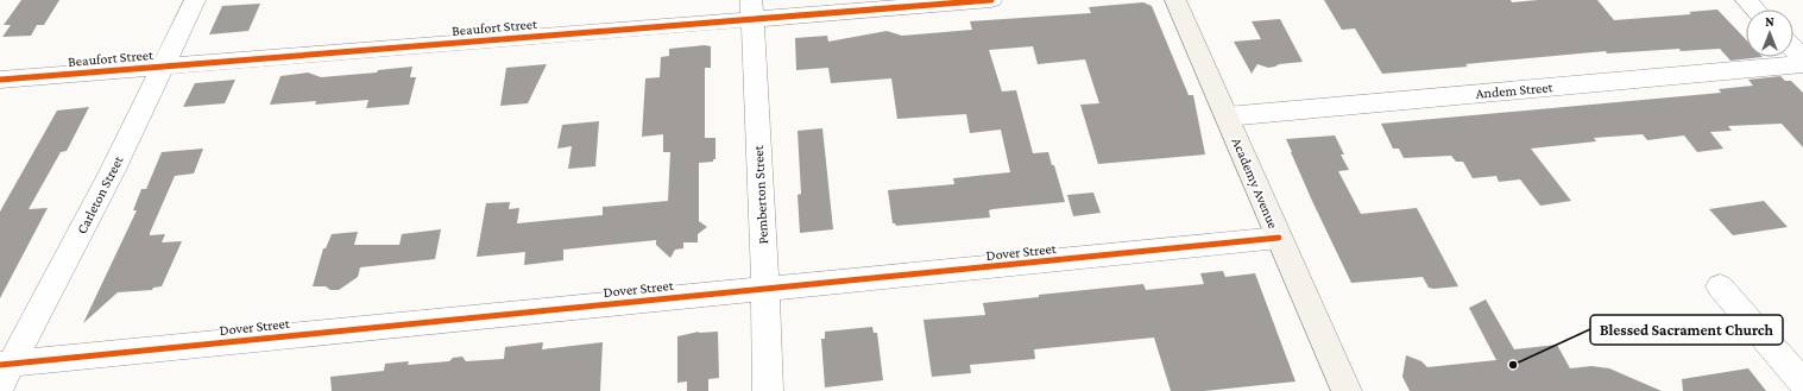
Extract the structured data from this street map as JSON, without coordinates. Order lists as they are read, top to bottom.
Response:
{
  "streets": {
    "street": [
      "Beaufort Street",
      "Andem Street",
      "Academy Avenue",
      "Carleton Street",
      "Pemberton Street",
      "Dover Street"
    ]
  },
  "crossings": [
    ["Beaufort Street", "Carleton Street"],
    ["Beaufort Street", "Pemberton Street"],
    ["Andem Street", "Academy Avenue"],
    ["Academy Avenue", "Dover Street"],
    ["Carleton Street", "Dover Street"],
    ["Pemberton Street", "Dover Street"]
  ],
  "places": ["Blessed Sacrament Church"],
  "north": "top"
}
